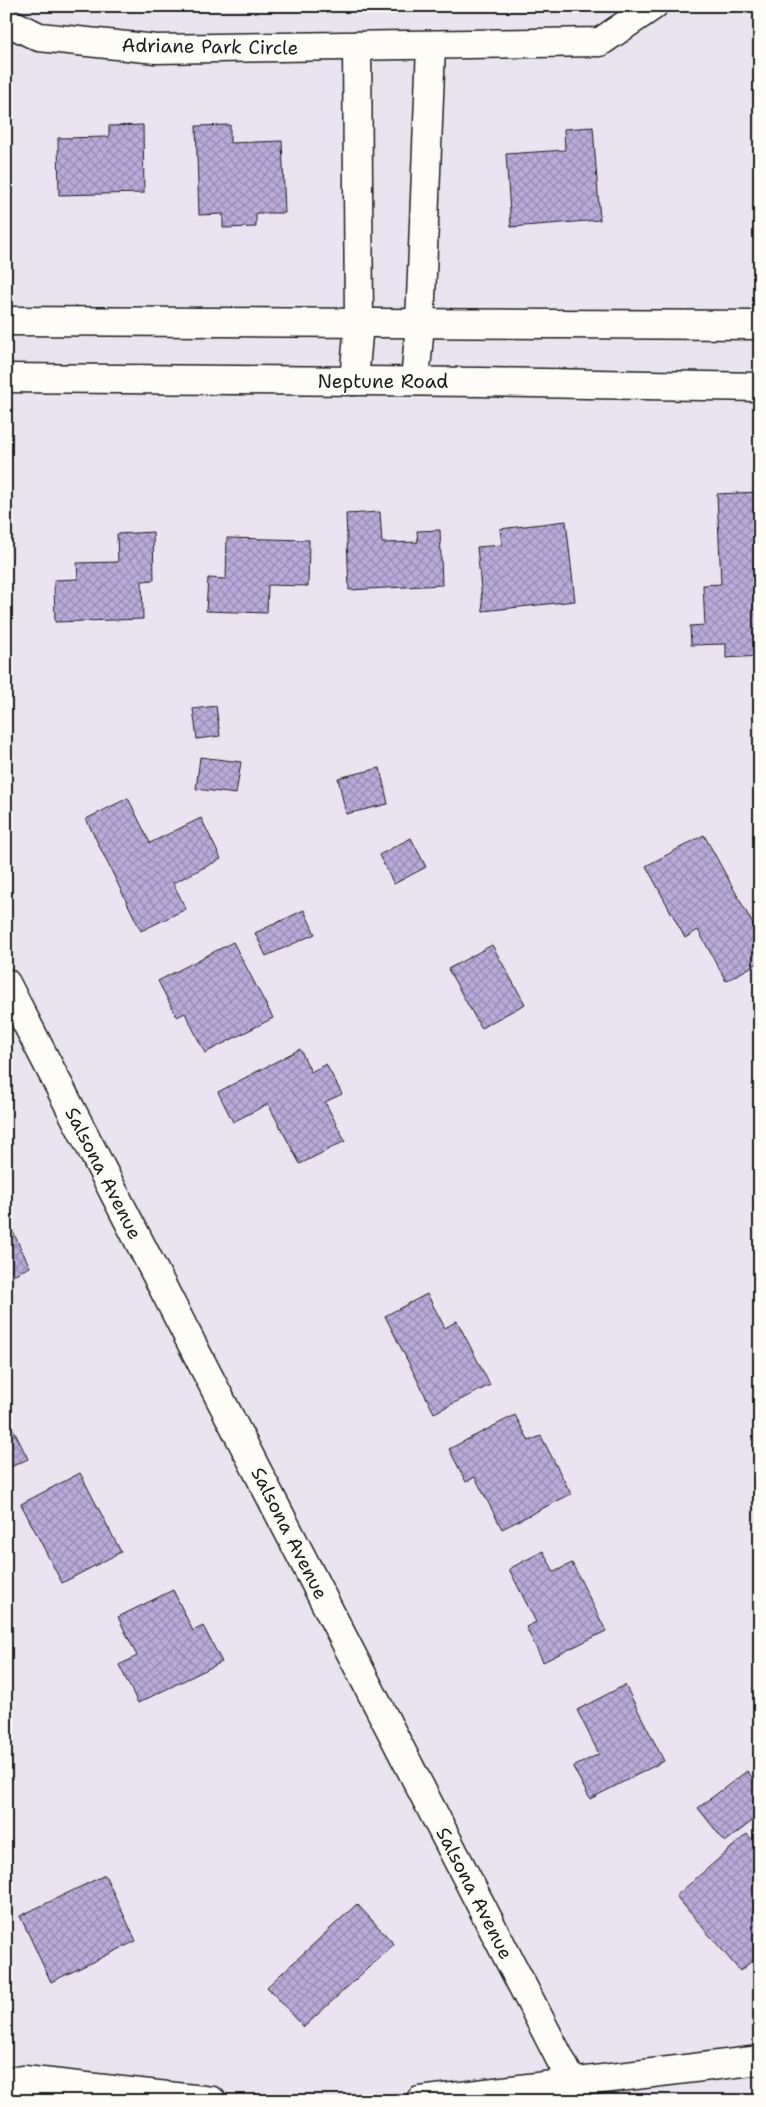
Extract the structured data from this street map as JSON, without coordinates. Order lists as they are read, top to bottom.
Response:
{
  "streets": {
    "street": ["Adriane Park Circle", "Neptune Road", "Salsona Avenue"]
  }
}
